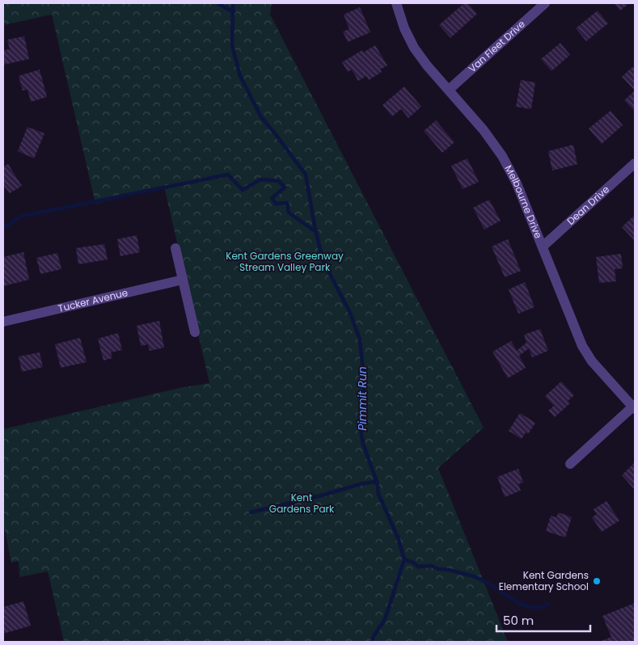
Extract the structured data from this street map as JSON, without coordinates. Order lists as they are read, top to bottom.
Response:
{
  "streets": {
    "street": [
      "Van Fleet Drive",
      "Melbourne Drive",
      "Dean Drive",
      "Tucker Avenue"
    ]
  },
  "crossings": [
    ["Van Fleet Drive", "Melbourne Drive"],
    ["Melbourne Drive", "Dean Drive"]
  ],
  "water": ["Pimmit Run"],
  "parks": ["Kent Gardens Greenway Stream Valley Park", "Kent Gardens Park"],
  "places": ["Kent Gardens Elementary School"],
  "scale_bar": "50 m"
}
